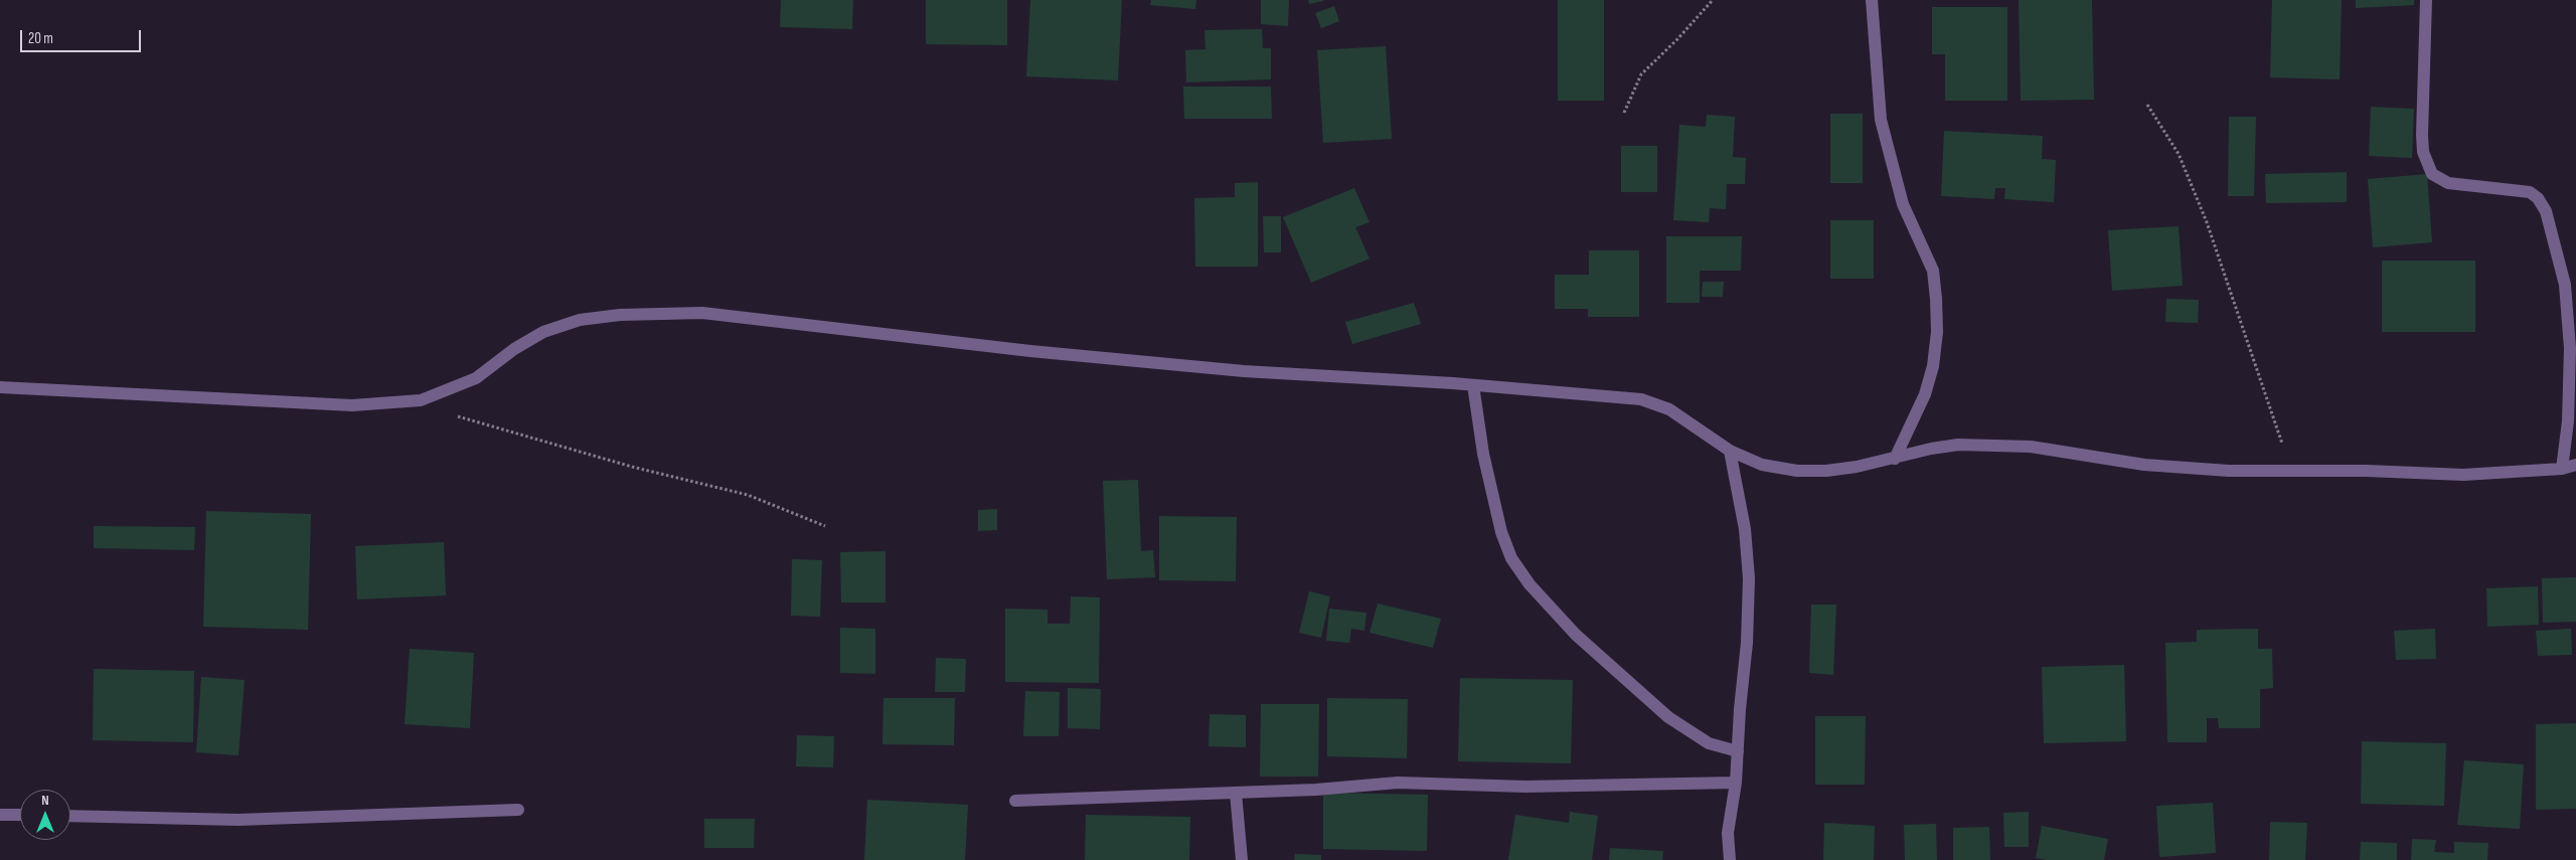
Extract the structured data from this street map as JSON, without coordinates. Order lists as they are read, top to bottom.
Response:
{
  "scale_bar": "20 m",
  "north": "top"
}
